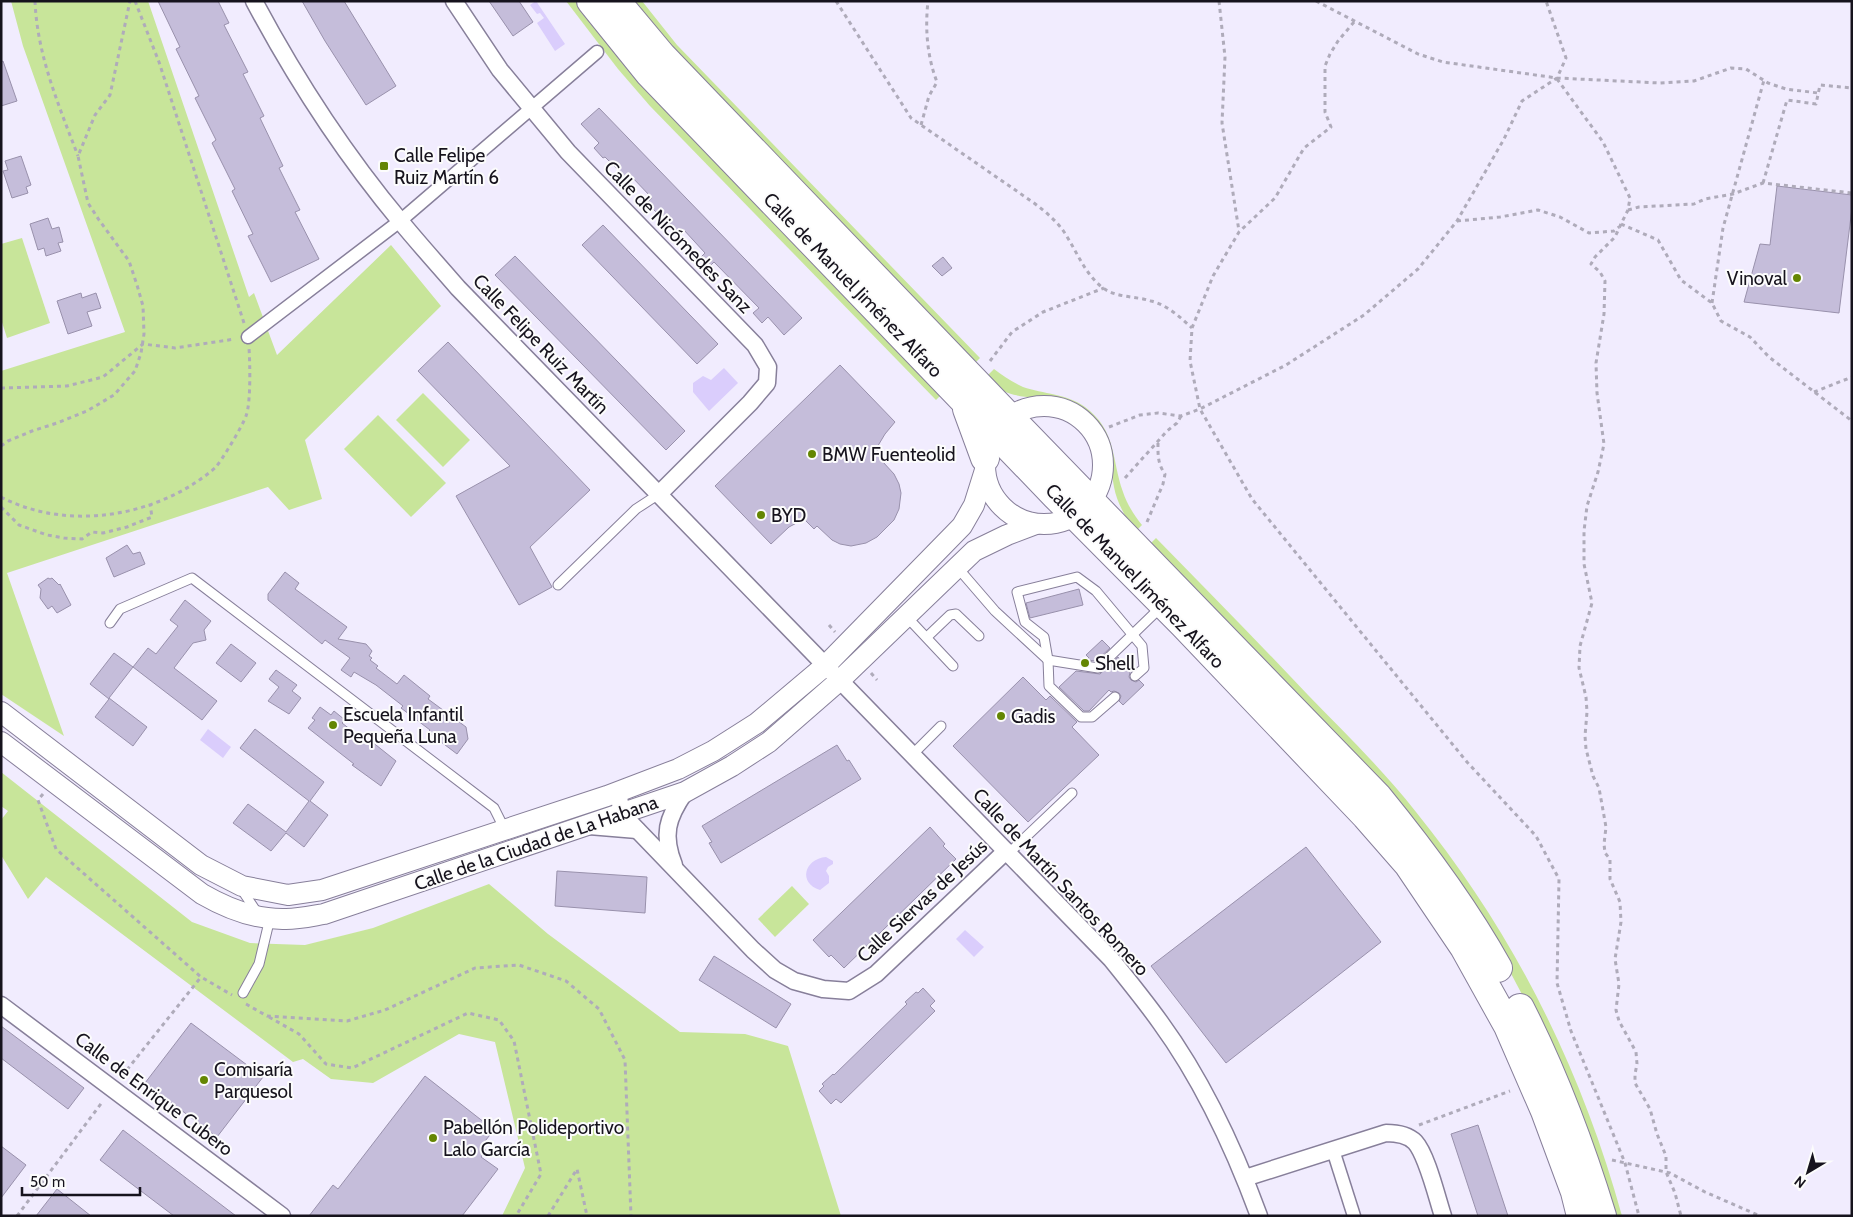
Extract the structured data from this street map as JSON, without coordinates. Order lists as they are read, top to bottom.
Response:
{
  "streets": {
    "highway": ["Calle de Manuel Jiménez Alfaro"],
    "street": [
      "Calle de Nicómedes Sanz",
      "Calle Felipe Ruiz Martín",
      "Calle de la Ciudad de La Habana",
      "Calle de Martín Santos Romero",
      "Calle Siervas de Jesús",
      "Calle de Enrique Cubero"
    ]
  },
  "crossings": [
    ["Calle de Nicómedes Sanz", "Calle Felipe Ruiz Martín"],
    ["Calle de Manuel Jiménez Alfaro", "Calle de la Ciudad de La Habana"],
    ["Calle Felipe Ruiz Martín", "Calle de la Ciudad de La Habana"],
    ["Calle Felipe Ruiz Martín", "Calle de Martín Santos Romero"],
    ["Calle de la Ciudad de La Habana", "Calle de Martín Santos Romero"],
    ["Calle de la Ciudad de La Habana", "Calle Siervas de Jesús"],
    ["Calle de Martín Santos Romero", "Calle Siervas de Jesús"]
  ],
  "places": {
    "transit": ["Calle Felipe Ruiz Martín 6"],
    "other": [
      "Vinoval",
      "BMW Fuenteolid",
      "BYD",
      "Shell",
      "Gadis",
      "Escuela Infantil Pequeña Luna",
      "Comisaría Parquesol",
      "Pabellón Polideportivo Lalo García"
    ]
  },
  "scale_bar": "50 m",
  "north": "bottom left"
}
